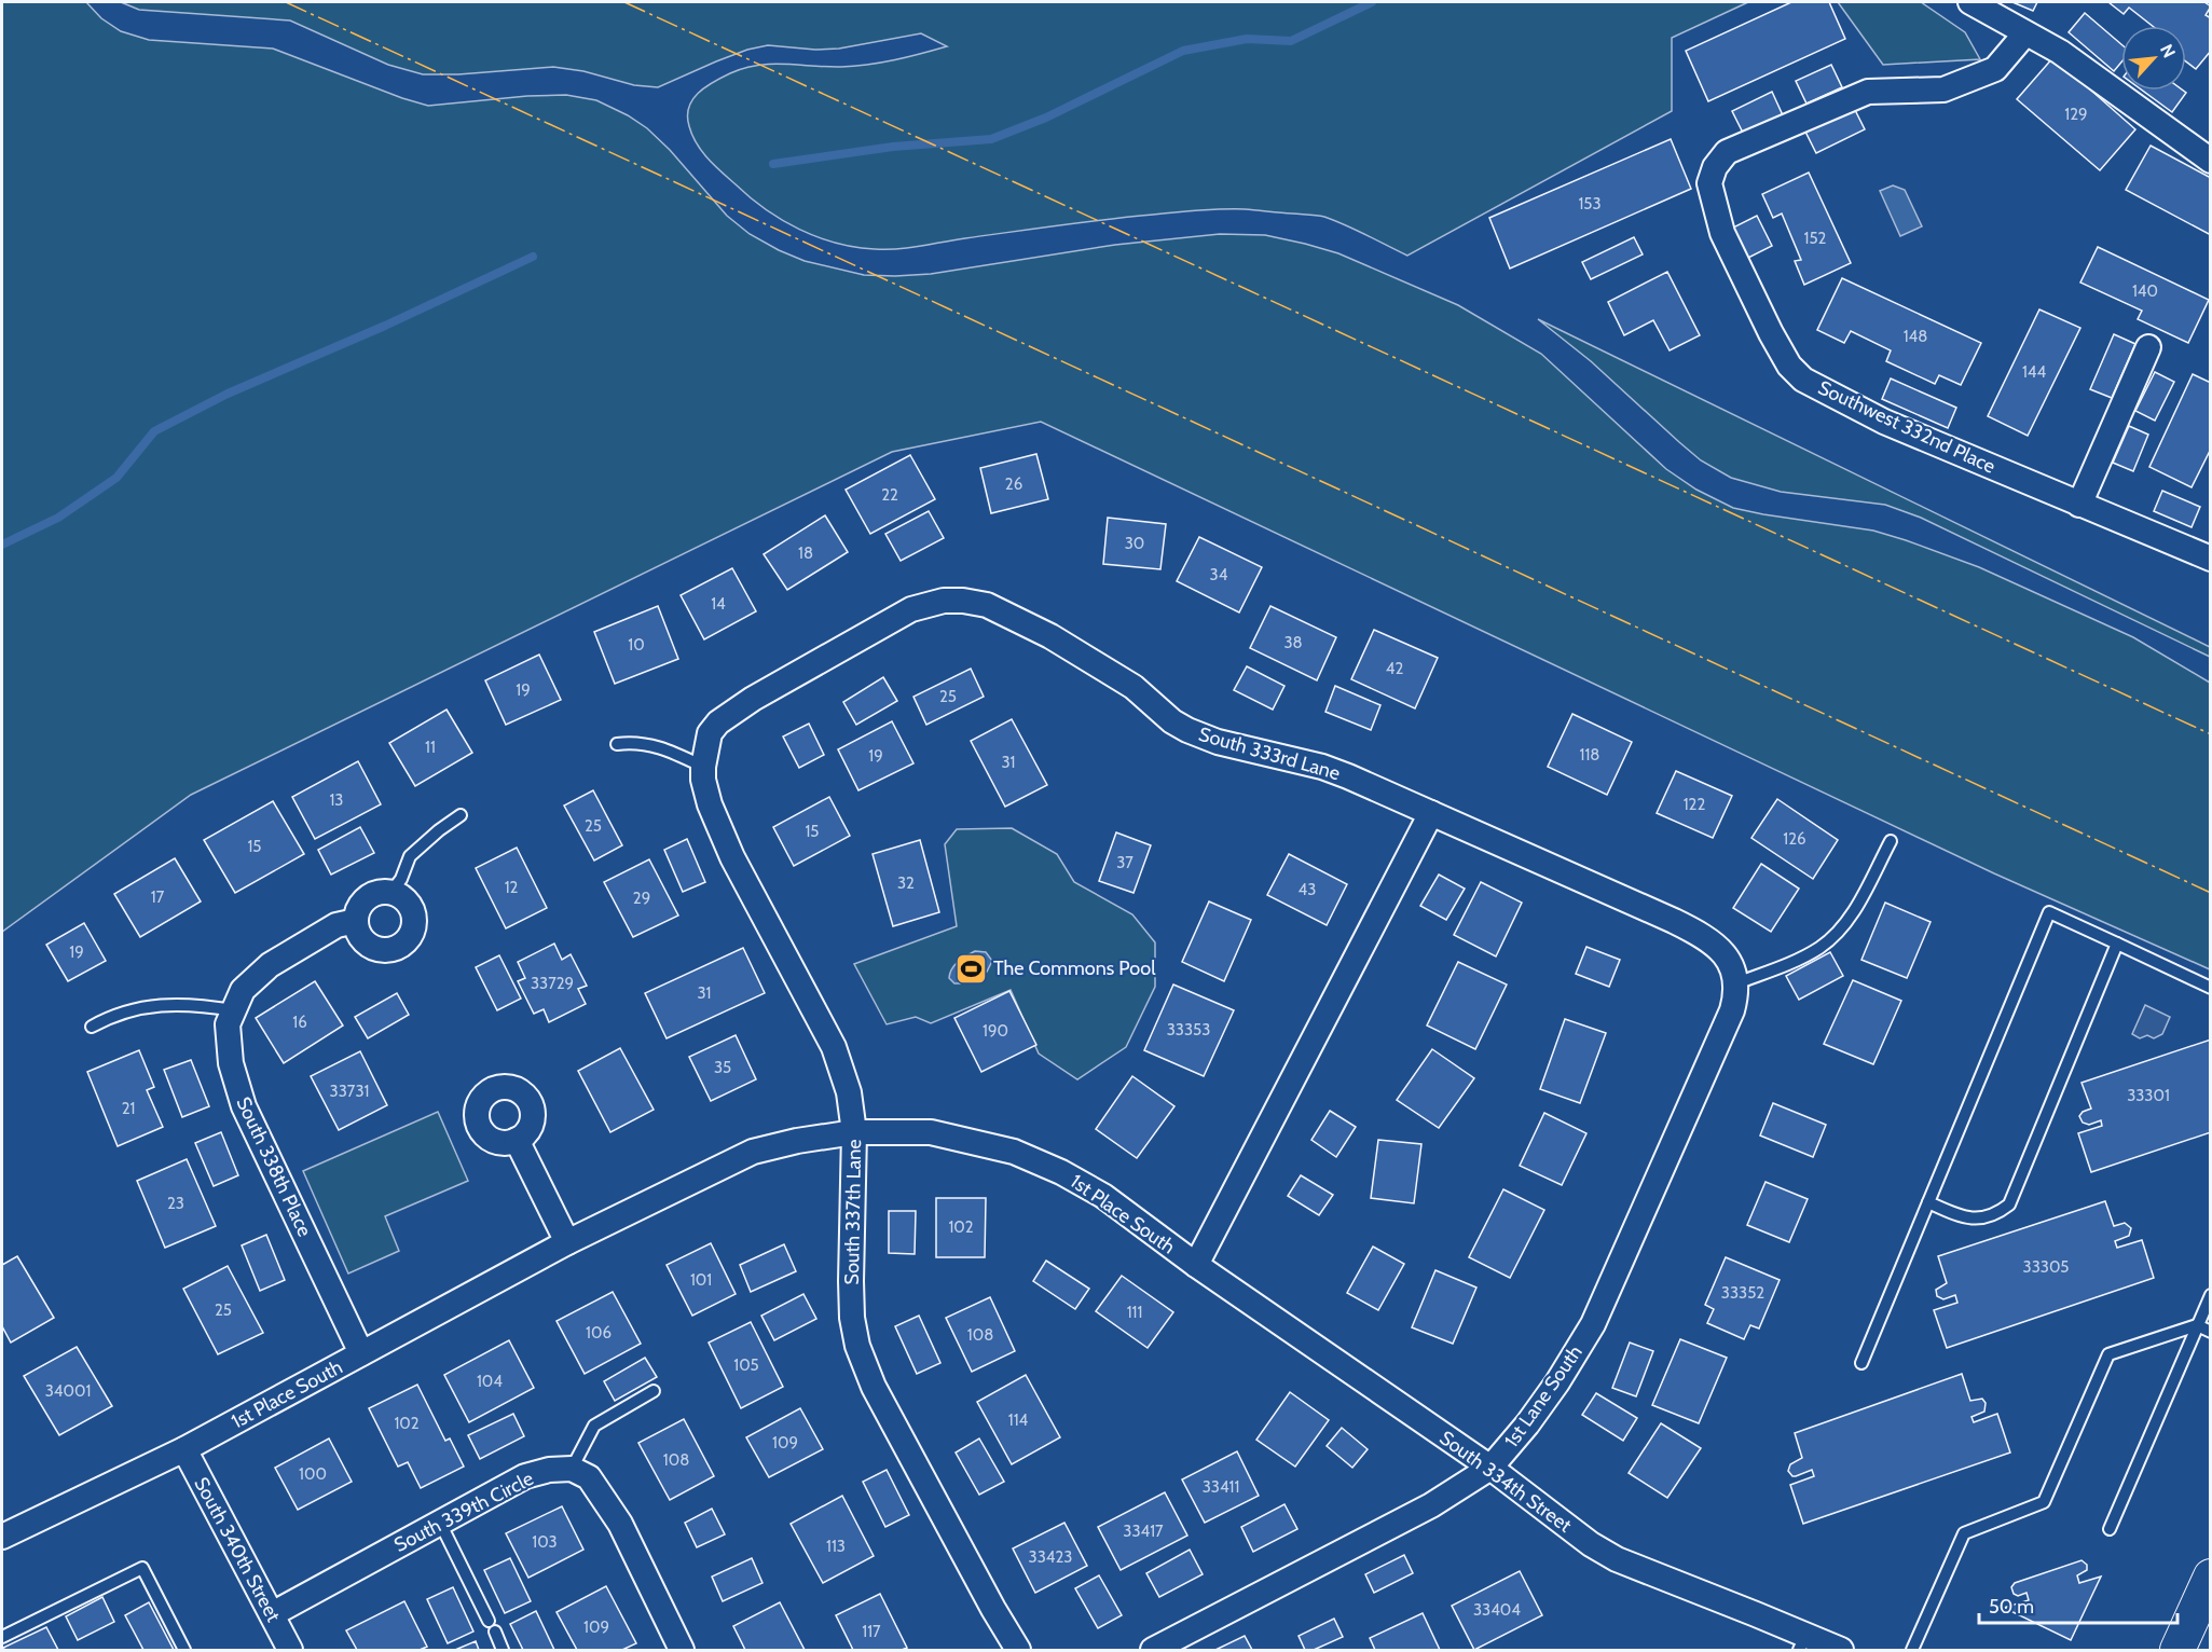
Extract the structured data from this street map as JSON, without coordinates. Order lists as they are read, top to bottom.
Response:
{
  "streets": {
    "street": [
      "Southwest 332nd Place",
      "South 333rd Lane",
      "South 338th Place",
      "South 337th Lane",
      "1st Place South",
      "1st Lane South",
      "South 334th Street",
      "South 339th Circle",
      "South 340th Street"
    ]
  },
  "crossings": [
    ["South 333rd Lane", "South 337th Lane"],
    ["South 333rd Lane", "1st Place South"],
    ["South 333rd Lane", "1st Lane South"],
    ["South 338th Place", "1st Place South"],
    ["South 337th Lane", "1st Place South"],
    ["1st Place South", "South 334th Street"],
    ["1st Place South", "South 340th Street"],
    ["1st Lane South", "South 334th Street"],
    ["South 339th Circle", "South 340th Street"]
  ],
  "places": {
    "sports": ["The Commons Pool"]
  },
  "house_numbers": [
    "129",
    "153",
    "152",
    "140",
    "148",
    "144",
    "26",
    "22",
    "30",
    "18",
    "34",
    "14",
    "38",
    "10",
    "42",
    "19",
    "25",
    "11",
    "118",
    "19",
    "31",
    "13",
    "122",
    "25",
    "15",
    "126",
    "15",
    "37",
    "32",
    "12",
    "43",
    "17",
    "29",
    "19",
    "33729",
    "31",
    "16",
    "33353",
    "190",
    "35",
    "33731",
    "33301",
    "21",
    "23",
    "102",
    "33305",
    "101",
    "33352",
    "25",
    "111",
    "106",
    "108",
    "105",
    "104",
    "34001",
    "114",
    "102",
    "109",
    "108",
    "100",
    "33411",
    "33417",
    "103",
    "113",
    "33423",
    "33404",
    "109",
    "117"
  ],
  "scale_bar": "50 m",
  "north": "top right"
}
